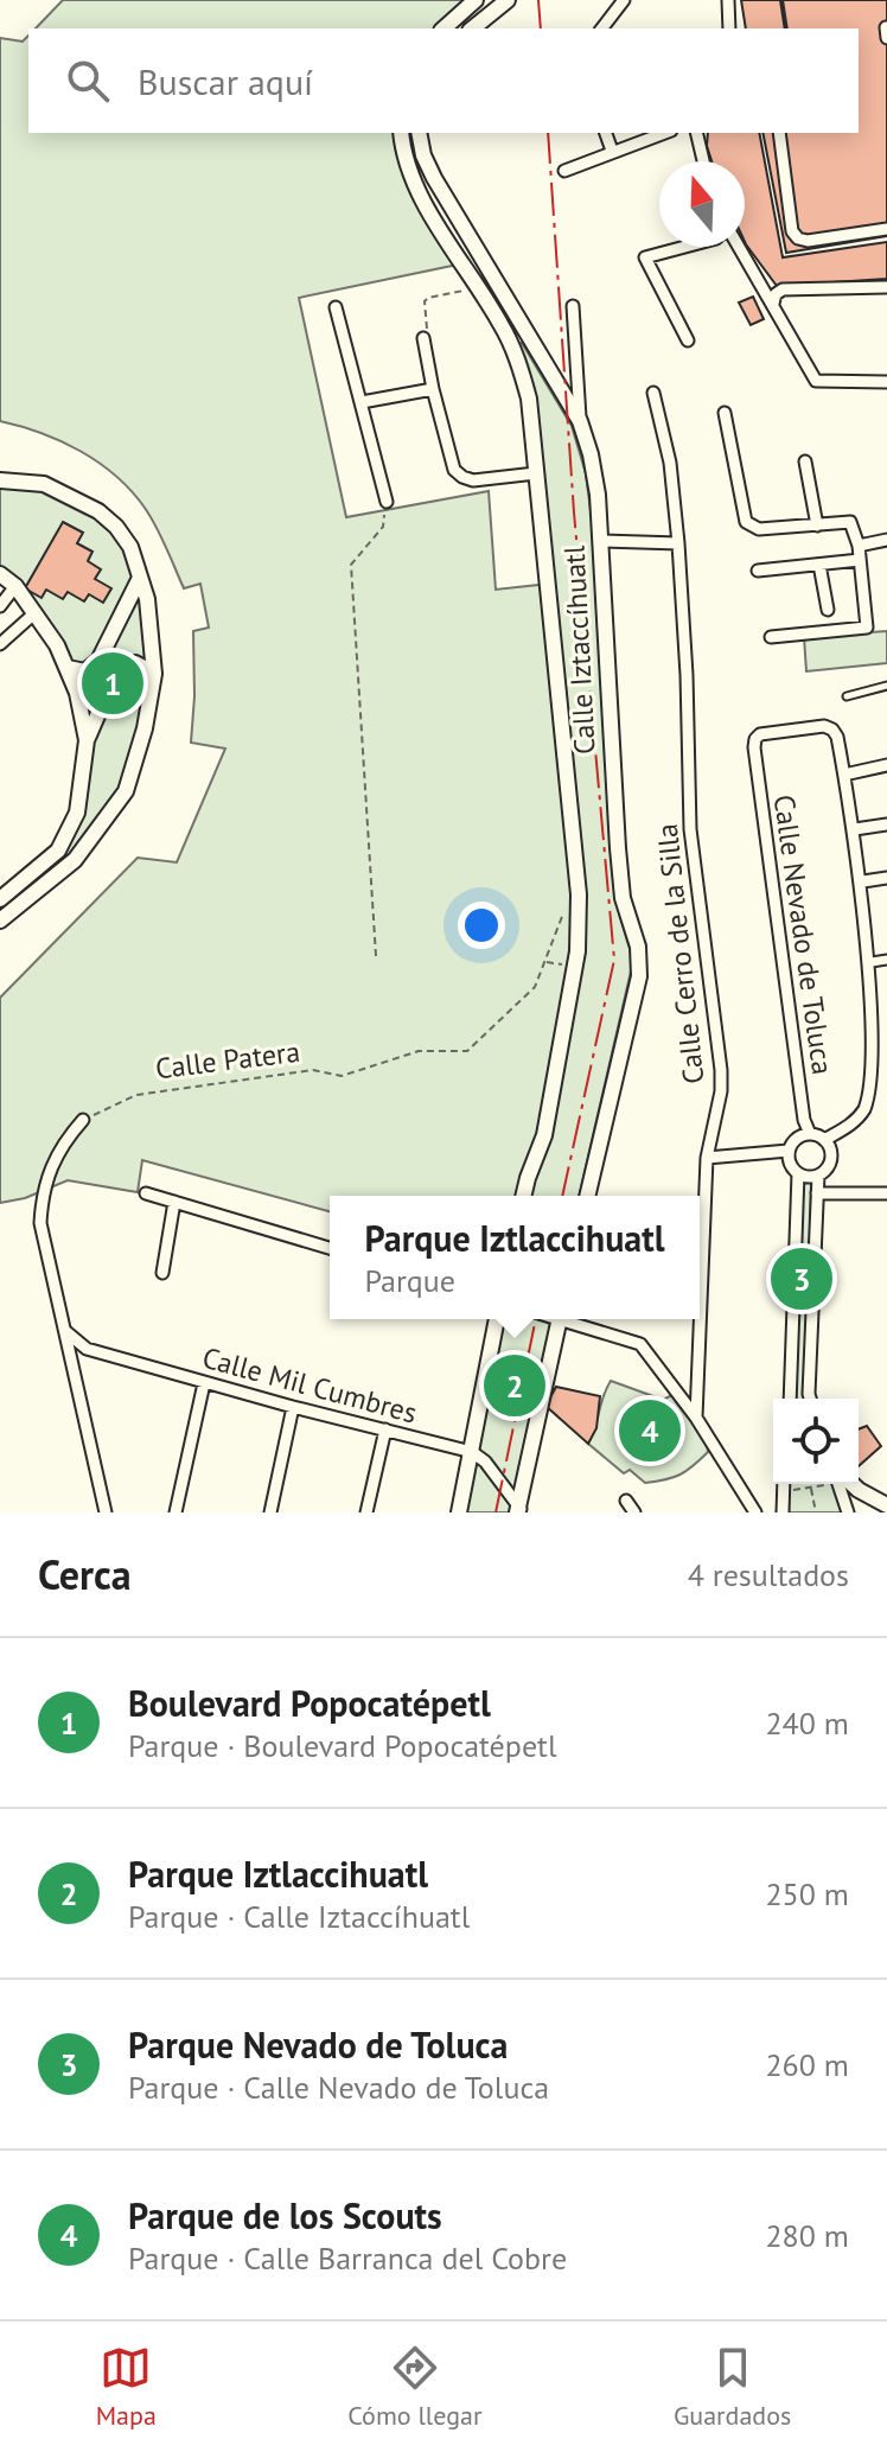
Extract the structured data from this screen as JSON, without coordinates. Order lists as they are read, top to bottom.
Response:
{
  "streets": {
    "street": [
      "Calle Iztaccíhuatl",
      "Calle Nevado de Toluca",
      "Calle Cerro de la Silla",
      "Calle Mil Cumbres"
    ],
    "path": ["Calle Patera"]
  },
  "crossings": [
    ["Calle Iztaccíhuatl", "Calle Patera"]
  ],
  "north": "top",
  "page": {
    "search": "Buscar aquí",
    "pins": [
      "1",
      "3",
      "2",
      "4"
    ],
    "popup": ["Parque Iztlaccihuatl", "Parque"],
    "heading": ["Cerca", "4 resultados"],
    "list": [
      {
        "mark": "1",
        "name": "Boulevard Popocatépetl",
        "note": "Parque · Boulevard Popocatépetl",
        "value": "240 m"
      },
      {
        "mark": "2",
        "name": "Parque Iztlaccihuatl",
        "note": "Parque · Calle Iztaccíhuatl",
        "value": "250 m"
      },
      {
        "mark": "3",
        "name": "Parque Nevado de Toluca",
        "note": "Parque · Calle Nevado de Toluca",
        "value": "260 m"
      },
      {
        "mark": "4",
        "name": "Parque de los Scouts",
        "note": "Parque · Calle Barranca del Cobre",
        "value": "280 m"
      }
    ],
    "nav": ["Mapa", "Cómo llegar", "Guardados"]
  }
}
